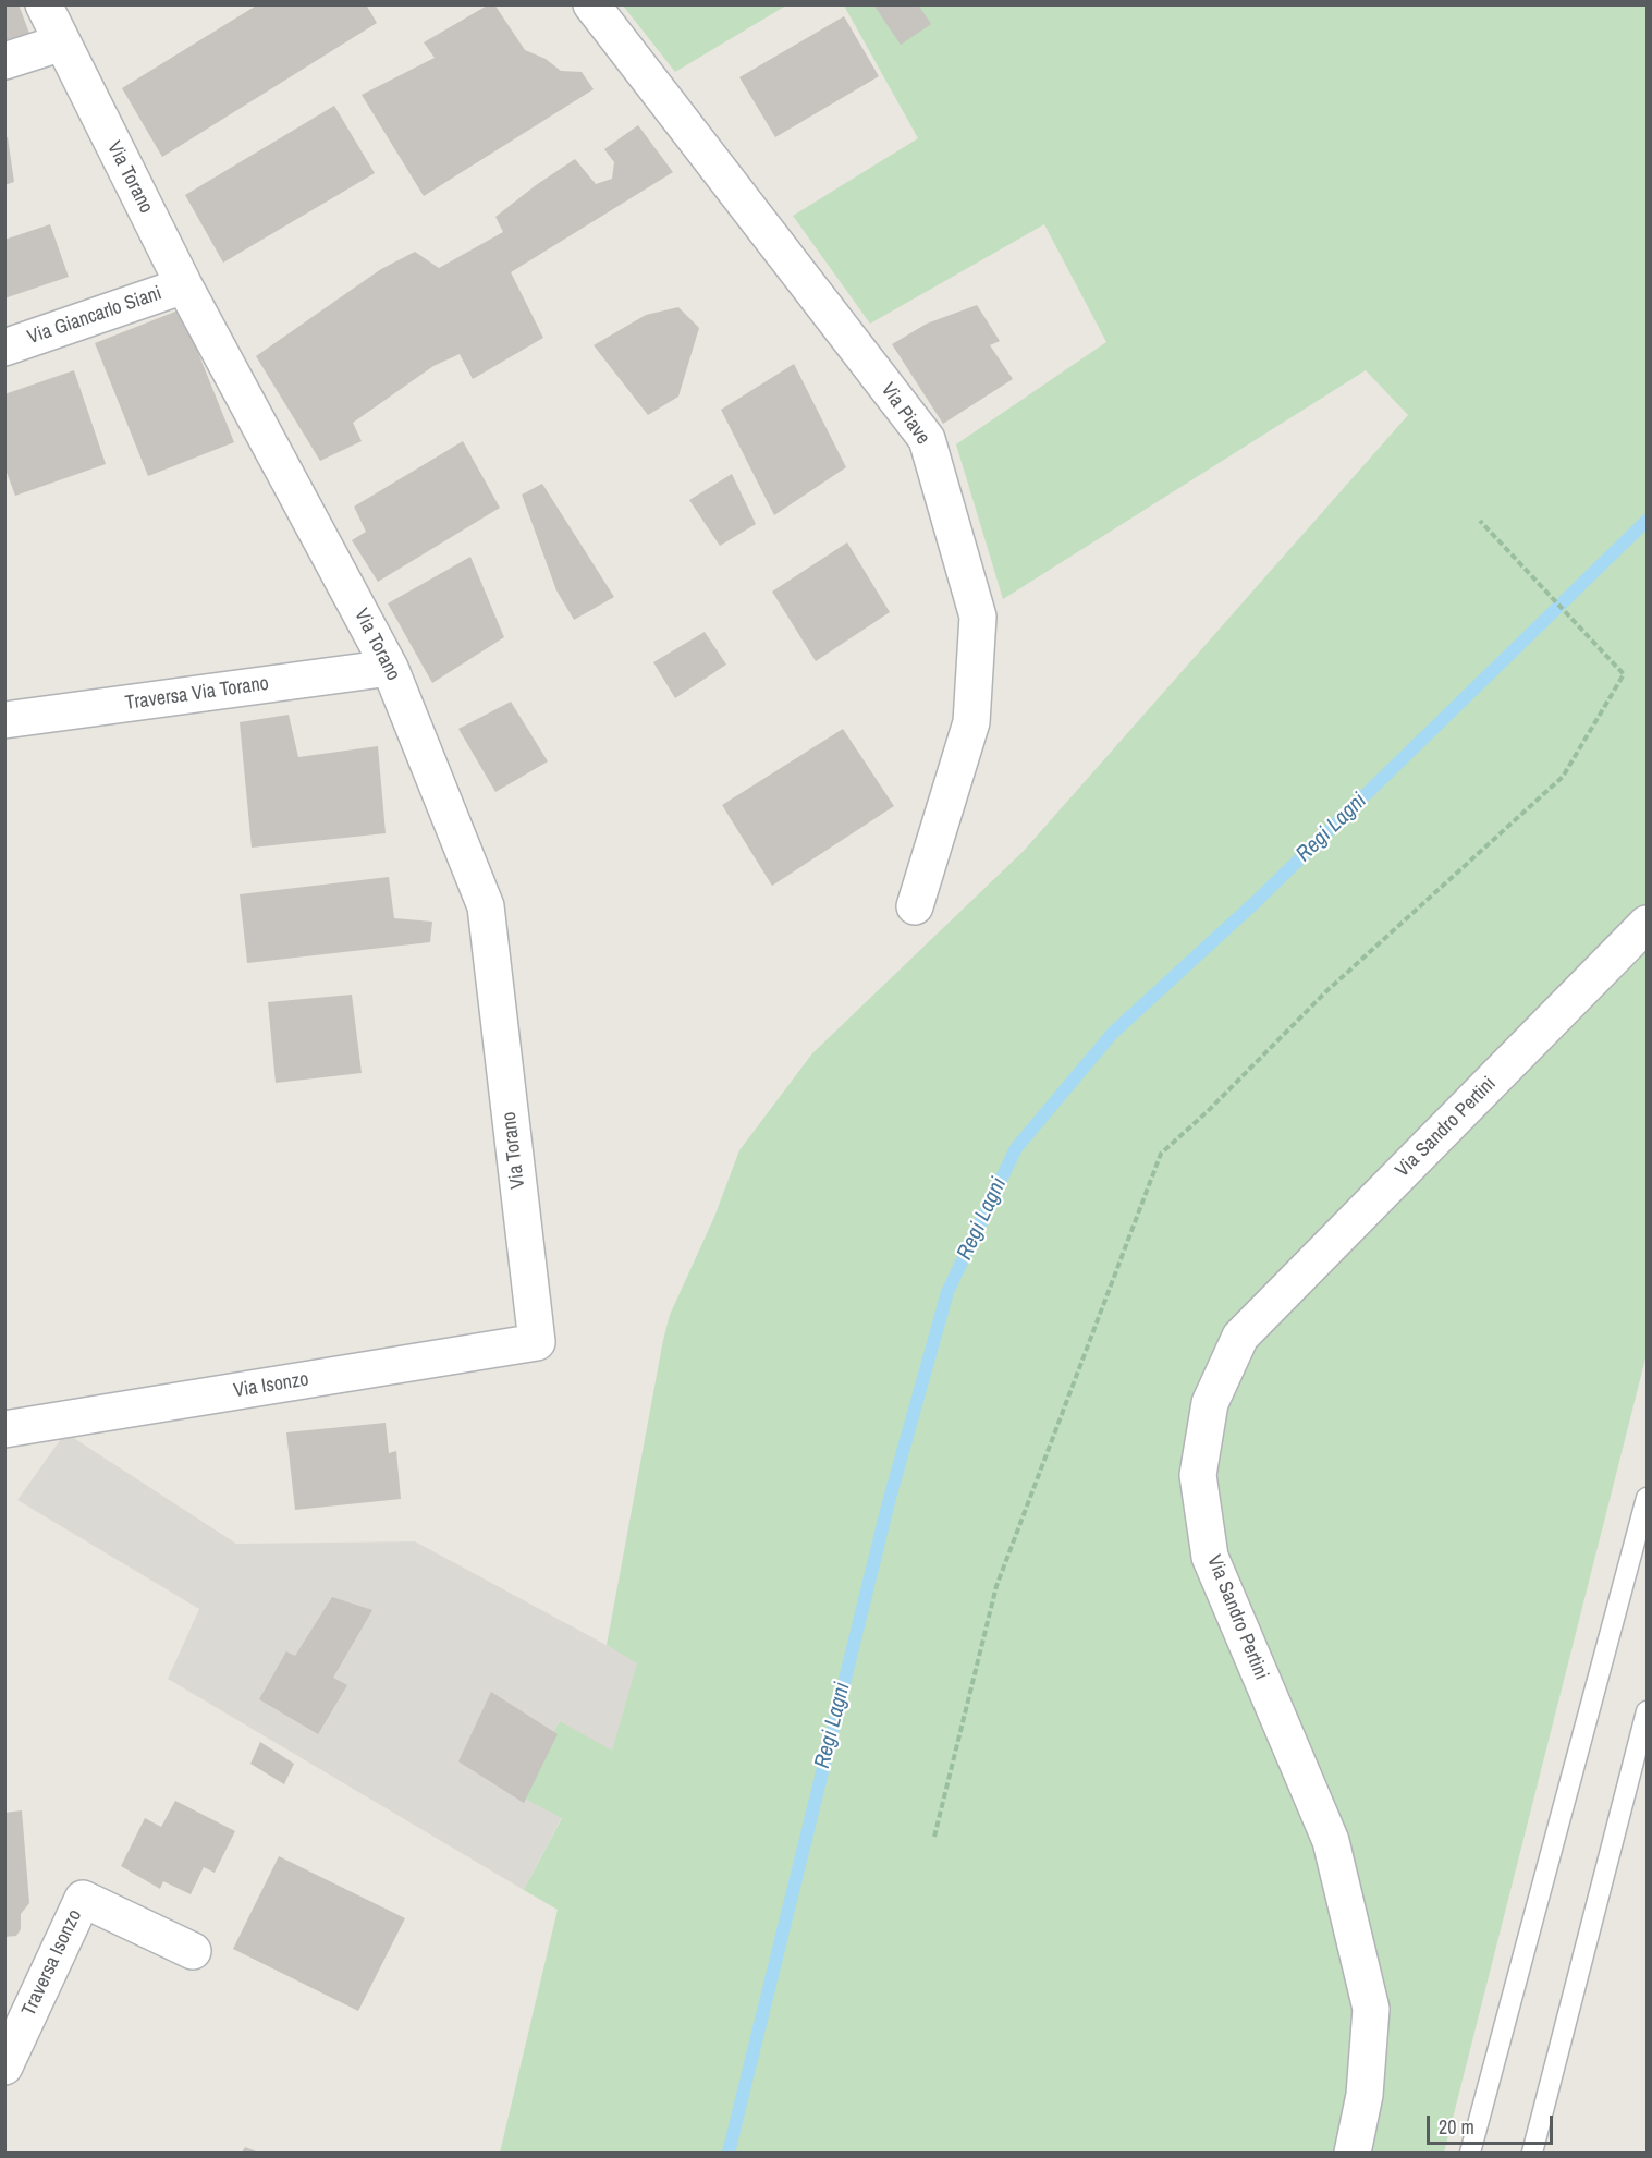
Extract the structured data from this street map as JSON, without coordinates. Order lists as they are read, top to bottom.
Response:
{
  "streets": {
    "street": [
      "Via Torano",
      "Via Giancarlo Siani",
      "Via Piave",
      "Traversa Via Torano",
      "Via Sandro Pertini",
      "Via Isonzo",
      "Traversa Isonzo"
    ]
  },
  "crossings": [
    ["Via Torano", "Via Giancarlo Siani"],
    ["Via Torano", "Traversa Via Torano"],
    ["Via Torano", "Via Isonzo"]
  ],
  "water": ["Regi Lagni"],
  "scale_bar": "20 m"
}
